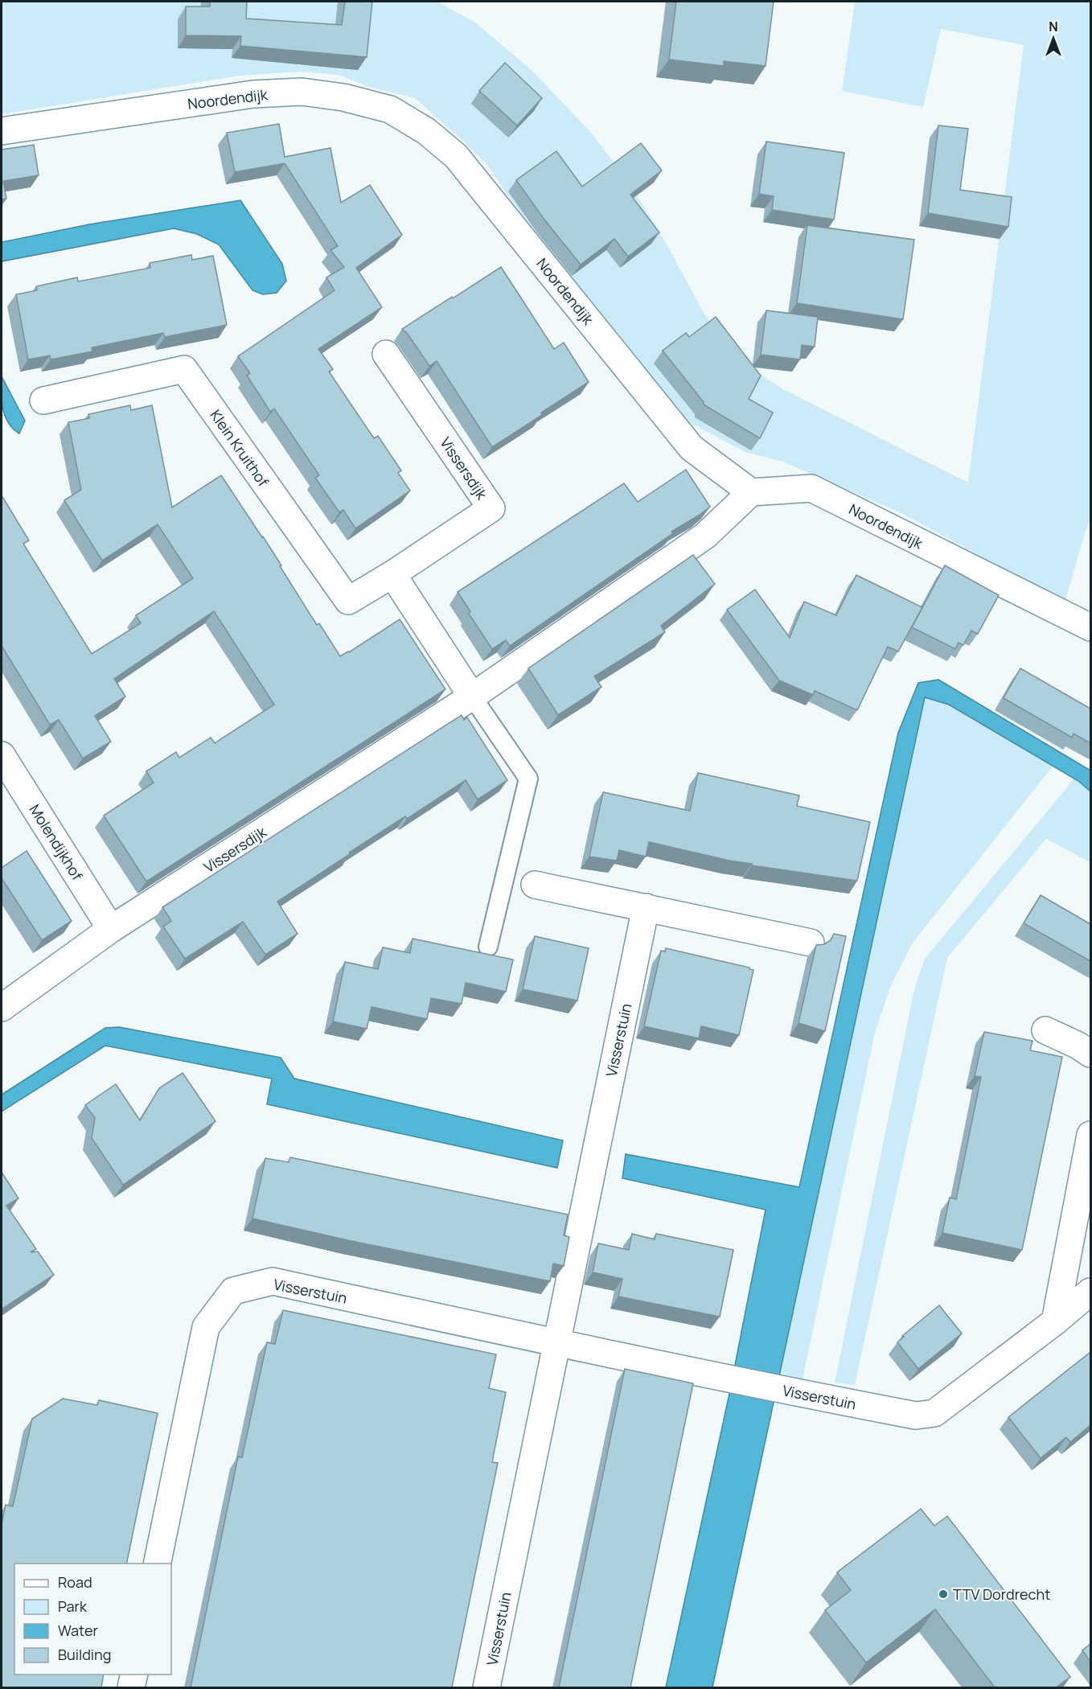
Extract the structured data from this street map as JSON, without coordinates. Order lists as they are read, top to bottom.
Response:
{
  "streets": {
    "street": [
      "Noordendijk",
      "Klein Kruithof",
      "Vissersdijk",
      "Molendijkhof",
      "Visserstuin"
    ]
  },
  "crossings": [
    ["Noordendijk", "Vissersdijk"],
    ["Klein Kruithof", "Vissersdijk"],
    ["Vissersdijk", "Molendijkhof"]
  ],
  "places": ["TTV Dordrecht"],
  "legend": [
    "Road",
    "Park",
    "Water",
    "Building"
  ],
  "north": "top"
}
